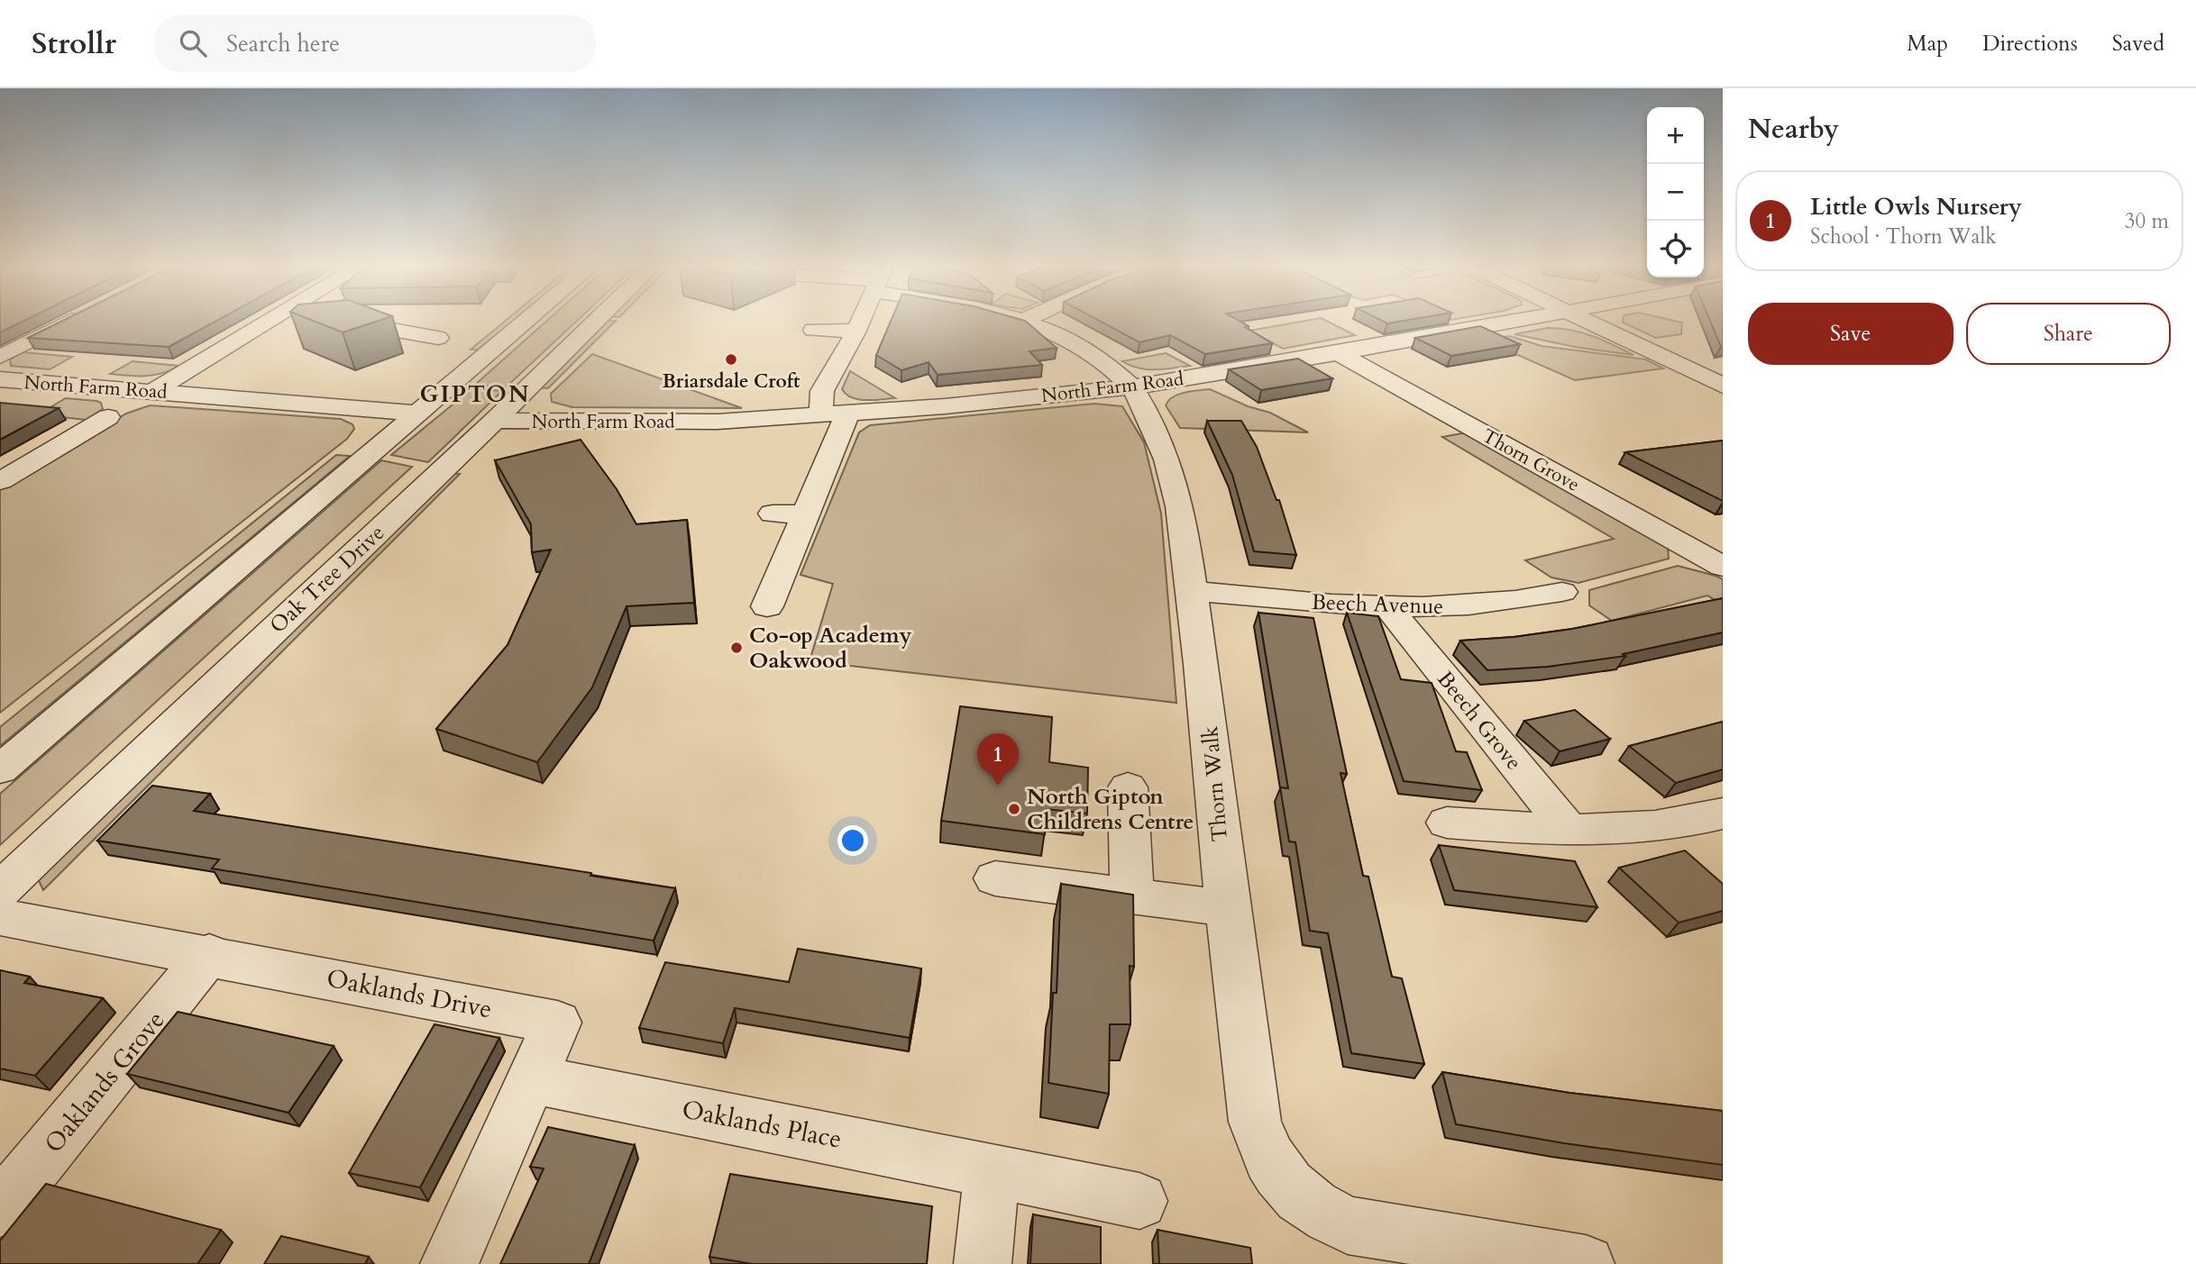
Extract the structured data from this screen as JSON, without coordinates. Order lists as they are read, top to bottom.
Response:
{
  "streets": {
    "street": [
      "North Farm Road",
      "Thorn Grove",
      "Oak Tree Drive",
      "Beech Avenue",
      "Beech Grove",
      "Thorn Walk",
      "Oaklands Drive",
      "Oaklands Grove",
      "Oaklands Place"
    ]
  },
  "crossings": [
    ["North Farm Road", "Thorn Grove"],
    ["North Farm Road", "Oak Tree Drive"],
    ["North Farm Road", "Thorn Walk"],
    ["Beech Avenue", "Beech Grove"],
    ["Beech Avenue", "Thorn Walk"],
    ["Oaklands Drive", "Oaklands Grove"],
    ["Oaklands Drive", "Oaklands Place"]
  ],
  "districts": ["GIPTON"],
  "places": ["Briarsdale Croft", "Co-op Academy Oakwood", "North Gipton Childrens Centre"],
  "page": {
    "header": "Strollr",
    "search": "Search here",
    "nav": ["Map", "Directions", "Saved"],
    "heading": "Nearby",
    "map_buttons": ["+", "−"],
    "list": [
      {
        "mark": "1",
        "name": "Little Owls Nursery",
        "note": "School · Thorn Walk",
        "value": "30 m"
      }
    ],
    "buttons": ["Save", "Share"],
    "pins": "1"
  }
}
